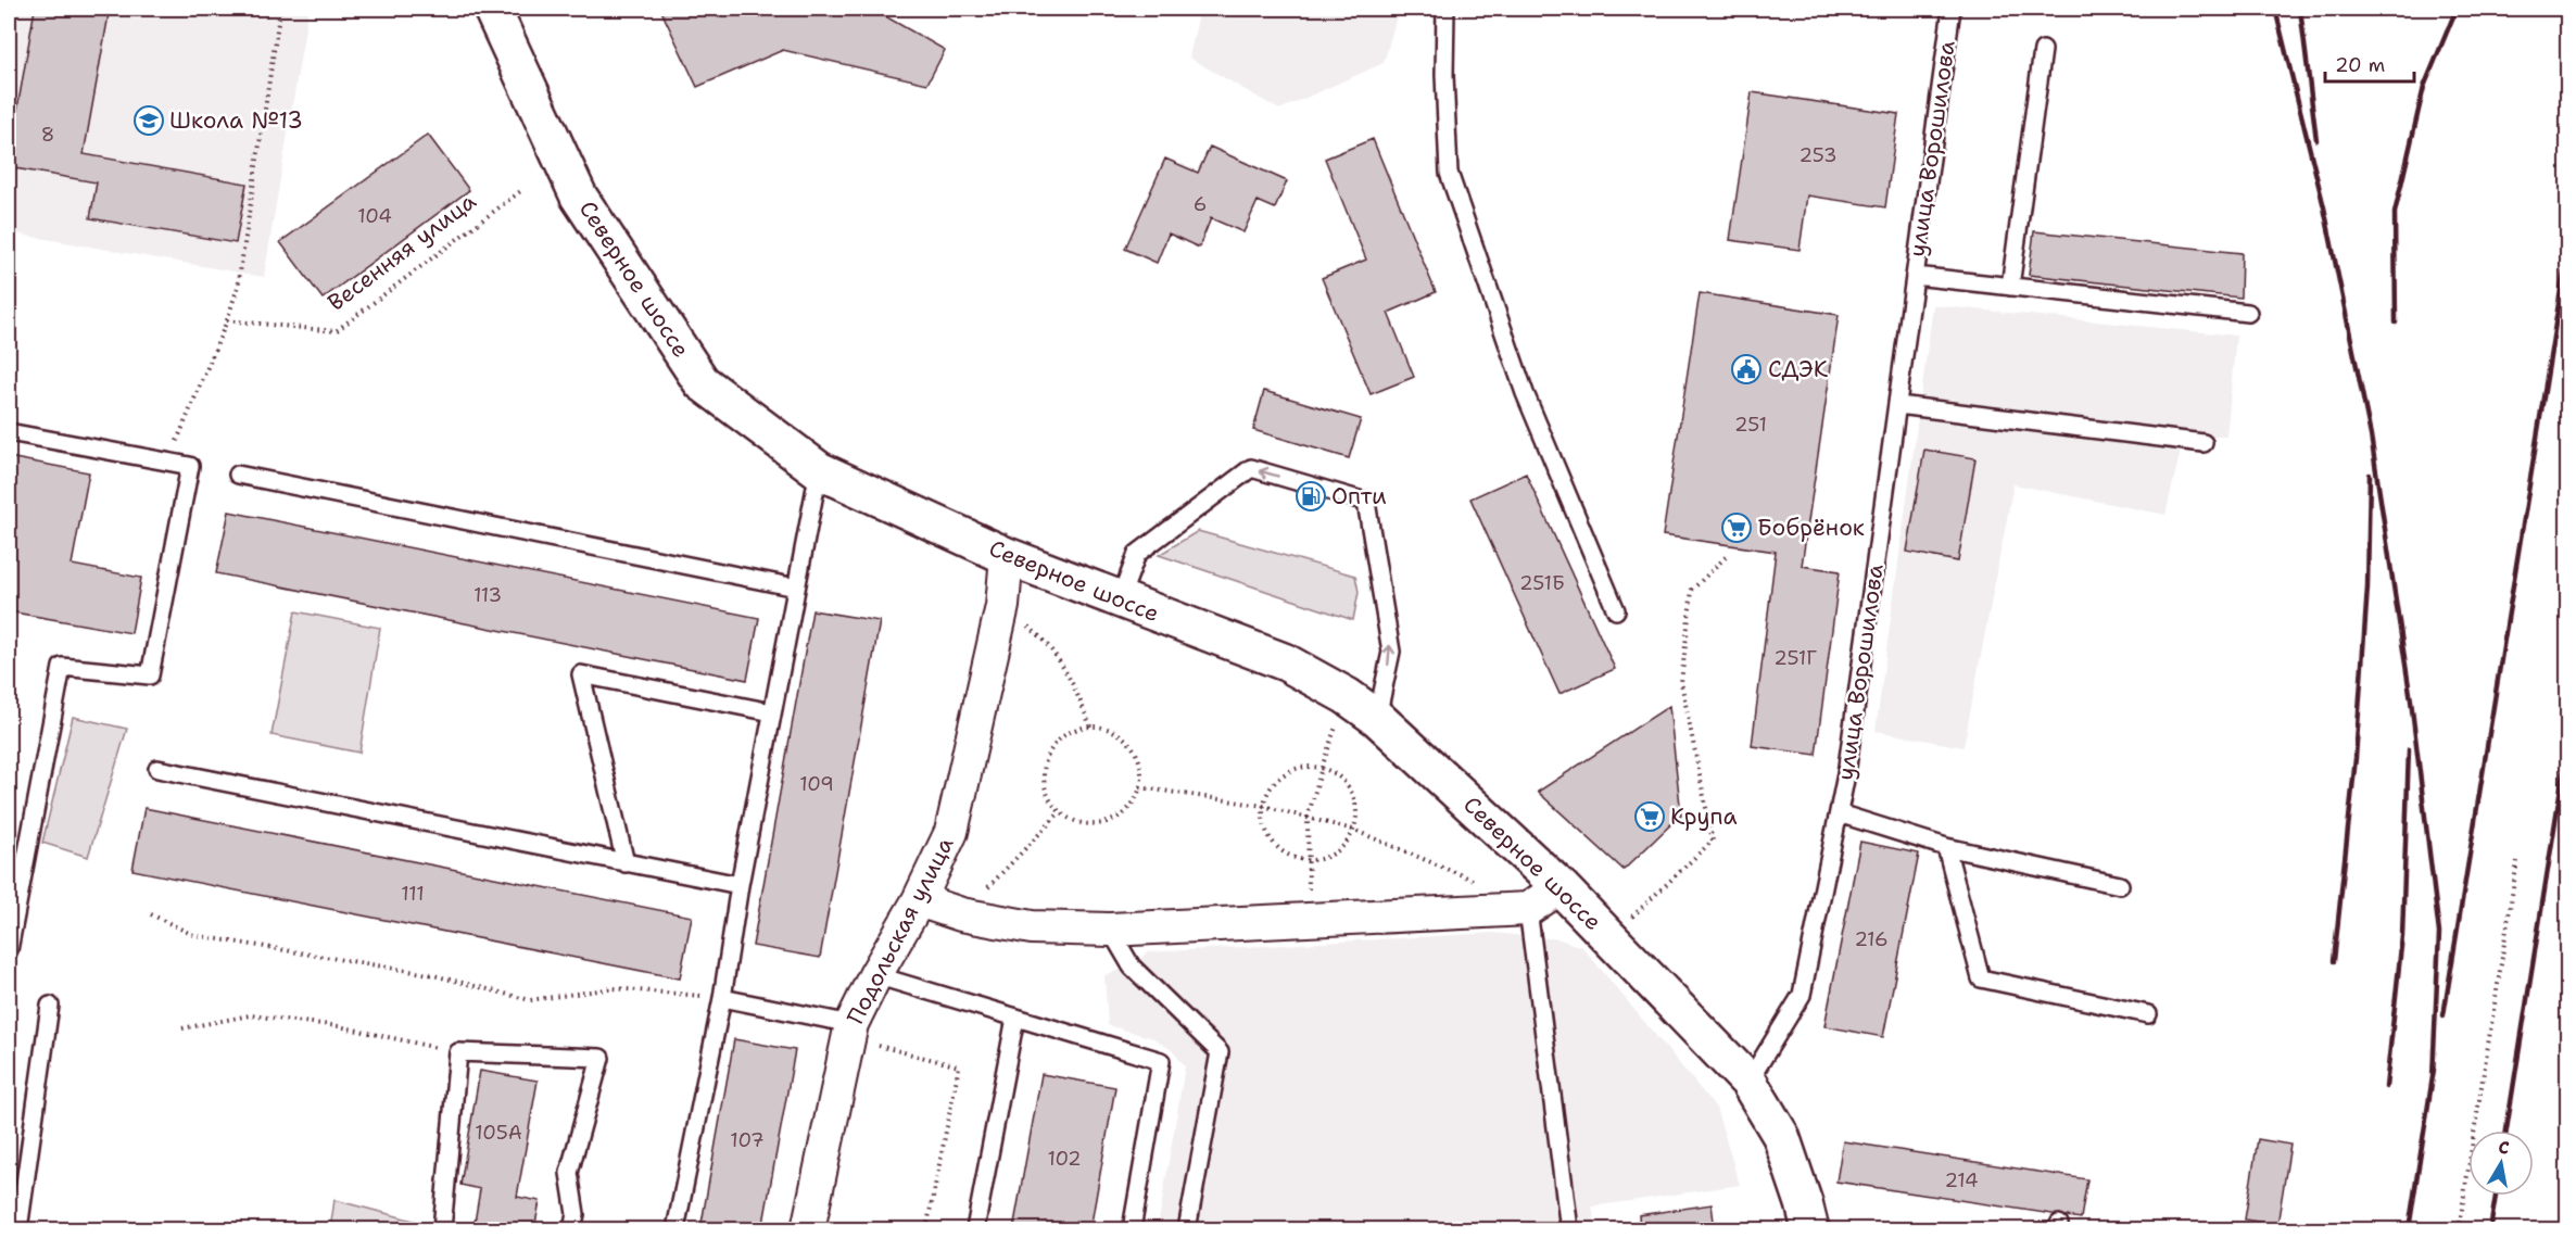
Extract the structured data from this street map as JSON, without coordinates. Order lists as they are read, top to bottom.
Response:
{
  "streets": {
    "main road": ["Северное шоссе"],
    "street": ["Подольская улица"],
    "lane": ["улица Ворошилова"],
    "path": ["Весенняя улица"]
  },
  "crossings": [
    ["улица Ворошилова", "Северное шоссе"],
    ["Северное шоссе", "Подольская улица"]
  ],
  "places": {
    "school or university": ["Школа №13"],
    "public building": ["СДЭК"],
    "fuel station": ["Опти"],
    "supermarket": ["Бобрёнок", "Крупа"]
  },
  "house_numbers": [
    "8",
    "253",
    "6",
    "104",
    "251",
    "251Б",
    "113",
    "251Г",
    "109",
    "111",
    "216",
    "105А",
    "107",
    "102",
    "214"
  ],
  "scale_bar": "20 m",
  "north": "top"
}
